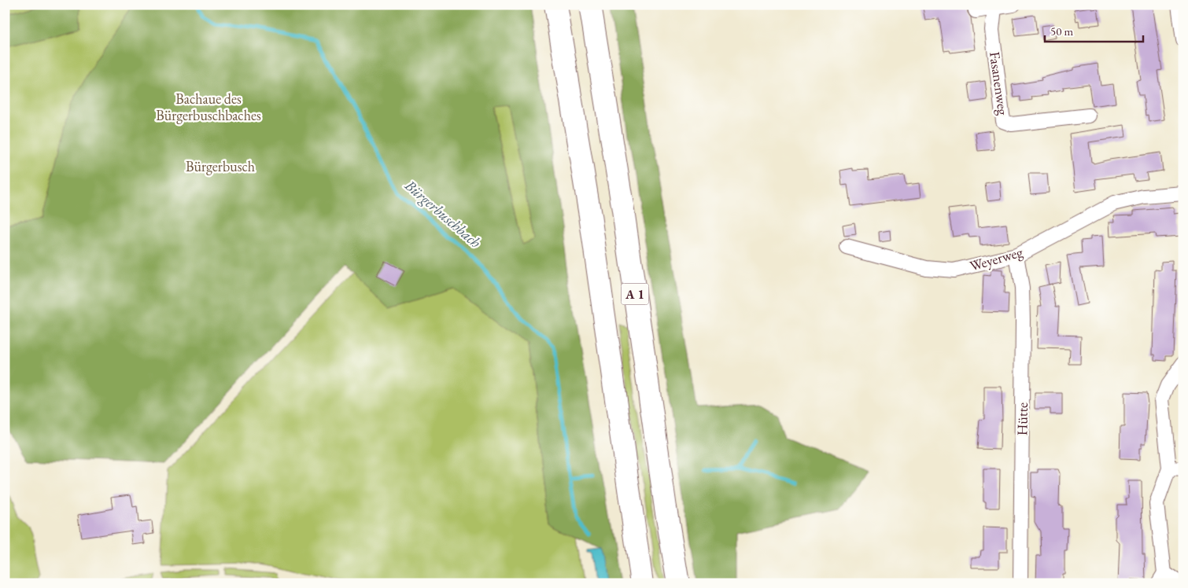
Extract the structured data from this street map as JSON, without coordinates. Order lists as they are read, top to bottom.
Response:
{
  "streets": {
    "highway": ["A 1"],
    "street": ["Fasanenweg", "Weyerweg", "Hütte"]
  },
  "crossings": [
    ["Weyerweg", "Hütte"]
  ],
  "water": ["Bürgerbuschbach"],
  "parks": ["Bachaue des Bürgerbuschbaches", "Bürgerbusch"],
  "scale_bar": "50 m"
}
